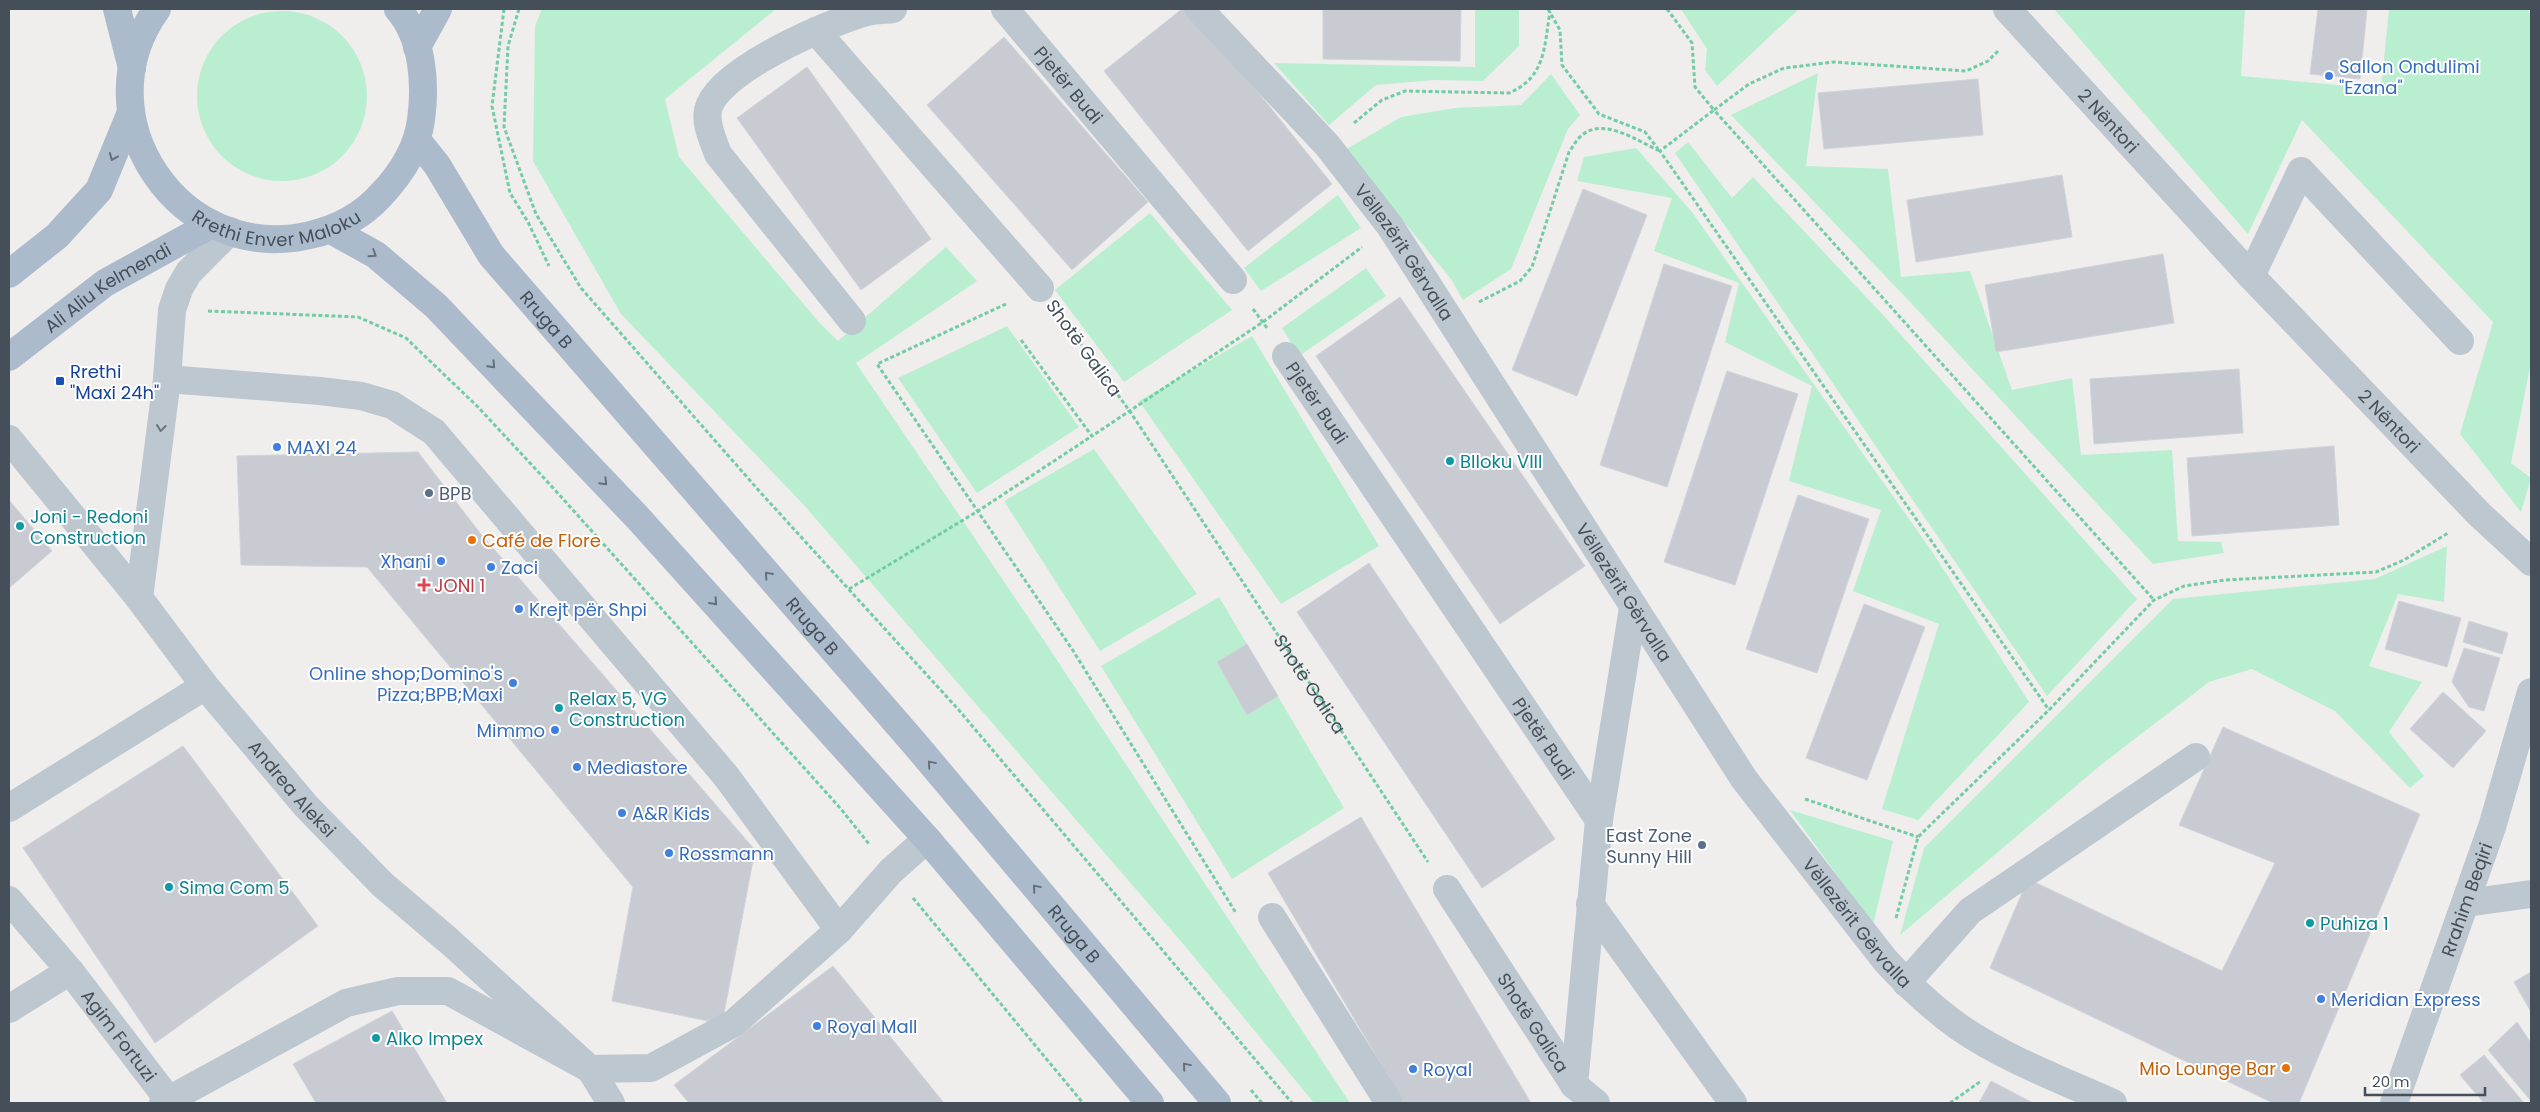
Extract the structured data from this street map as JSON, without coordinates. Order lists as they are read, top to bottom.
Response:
{
  "streets": {
    "main road": ["Rrethi Enver Maloku", "Ali Aliu Kelmendi", "Rruga B"],
    "street": [
      "Pjetër Budi",
      "2 Nëntori",
      "Vëllezërit Gërvalla",
      "Shotë Galica",
      "Andrea Aleksi",
      "Rrahim Beqiri",
      "Agim Fortuzi"
    ]
  },
  "crossings": [
    ["Pjetër Budi", "Shotë Galica"],
    ["Rrethi Enver Maloku", "Ali Aliu Kelmendi"],
    ["Rrethi Enver Maloku", "Rruga B"],
    ["Vëllezërit Gërvalla", "Shotë Galica"]
  ],
  "places": {
    "other": [
      "Sallon Ondulimi \"Ezana\"",
      "MAXI 24",
      "Blloku VIII",
      "BPB",
      "Joni - Redoni Construction",
      "Café de Flore",
      "Xhani",
      "Zaci",
      "Krejt për Shpi",
      "Online shop;Domino's Pizza;BPB;Maxi",
      "Relax 5, VG Construction",
      "Mimmo",
      "Mediastore",
      "A&R Kids",
      "East Zone Sunny Hill",
      "Rossmann",
      "Sima Com 5",
      "Puhiza 1",
      "Meridian Express",
      "Royal Mall",
      "Alko Impex",
      "Mio Lounge Bar",
      "Royal"
    ],
    "transit": ["Rrethi \"Maxi 24h\""],
    "health": ["JONI 1"]
  },
  "scale_bar": "20 m"
}
